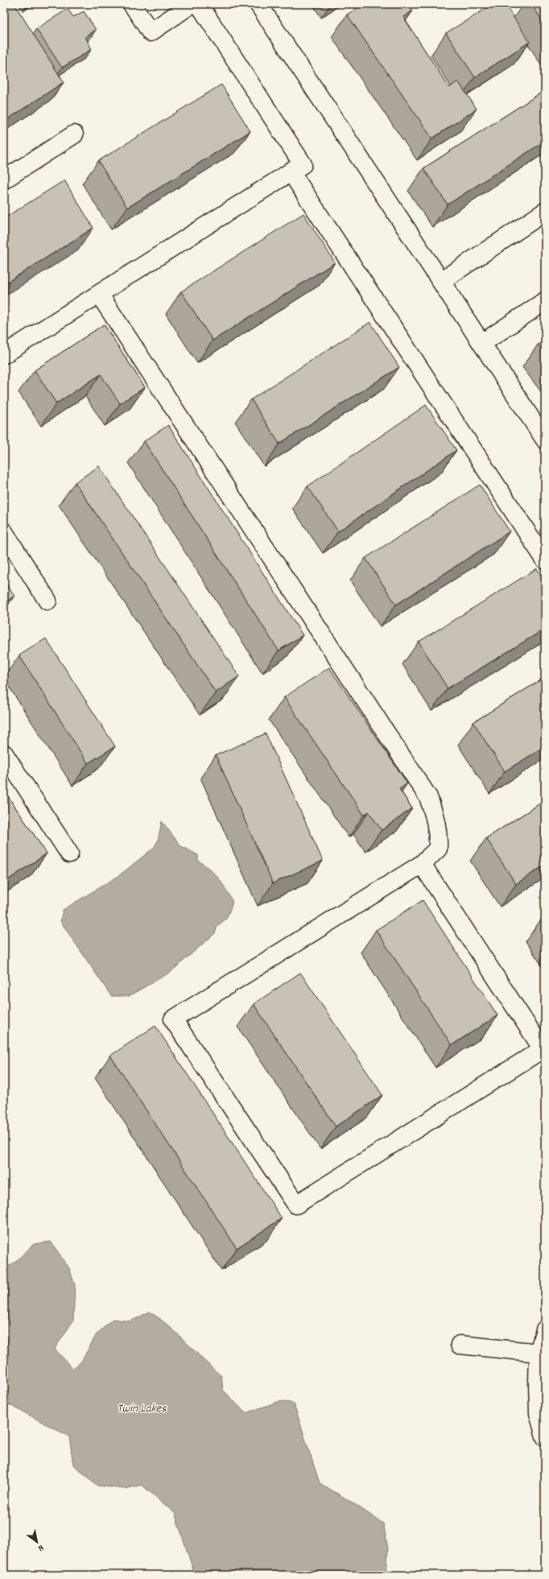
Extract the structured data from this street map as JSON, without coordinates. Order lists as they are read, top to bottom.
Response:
{
  "water": ["Twin Lakes"],
  "north": "bottom right"
}
